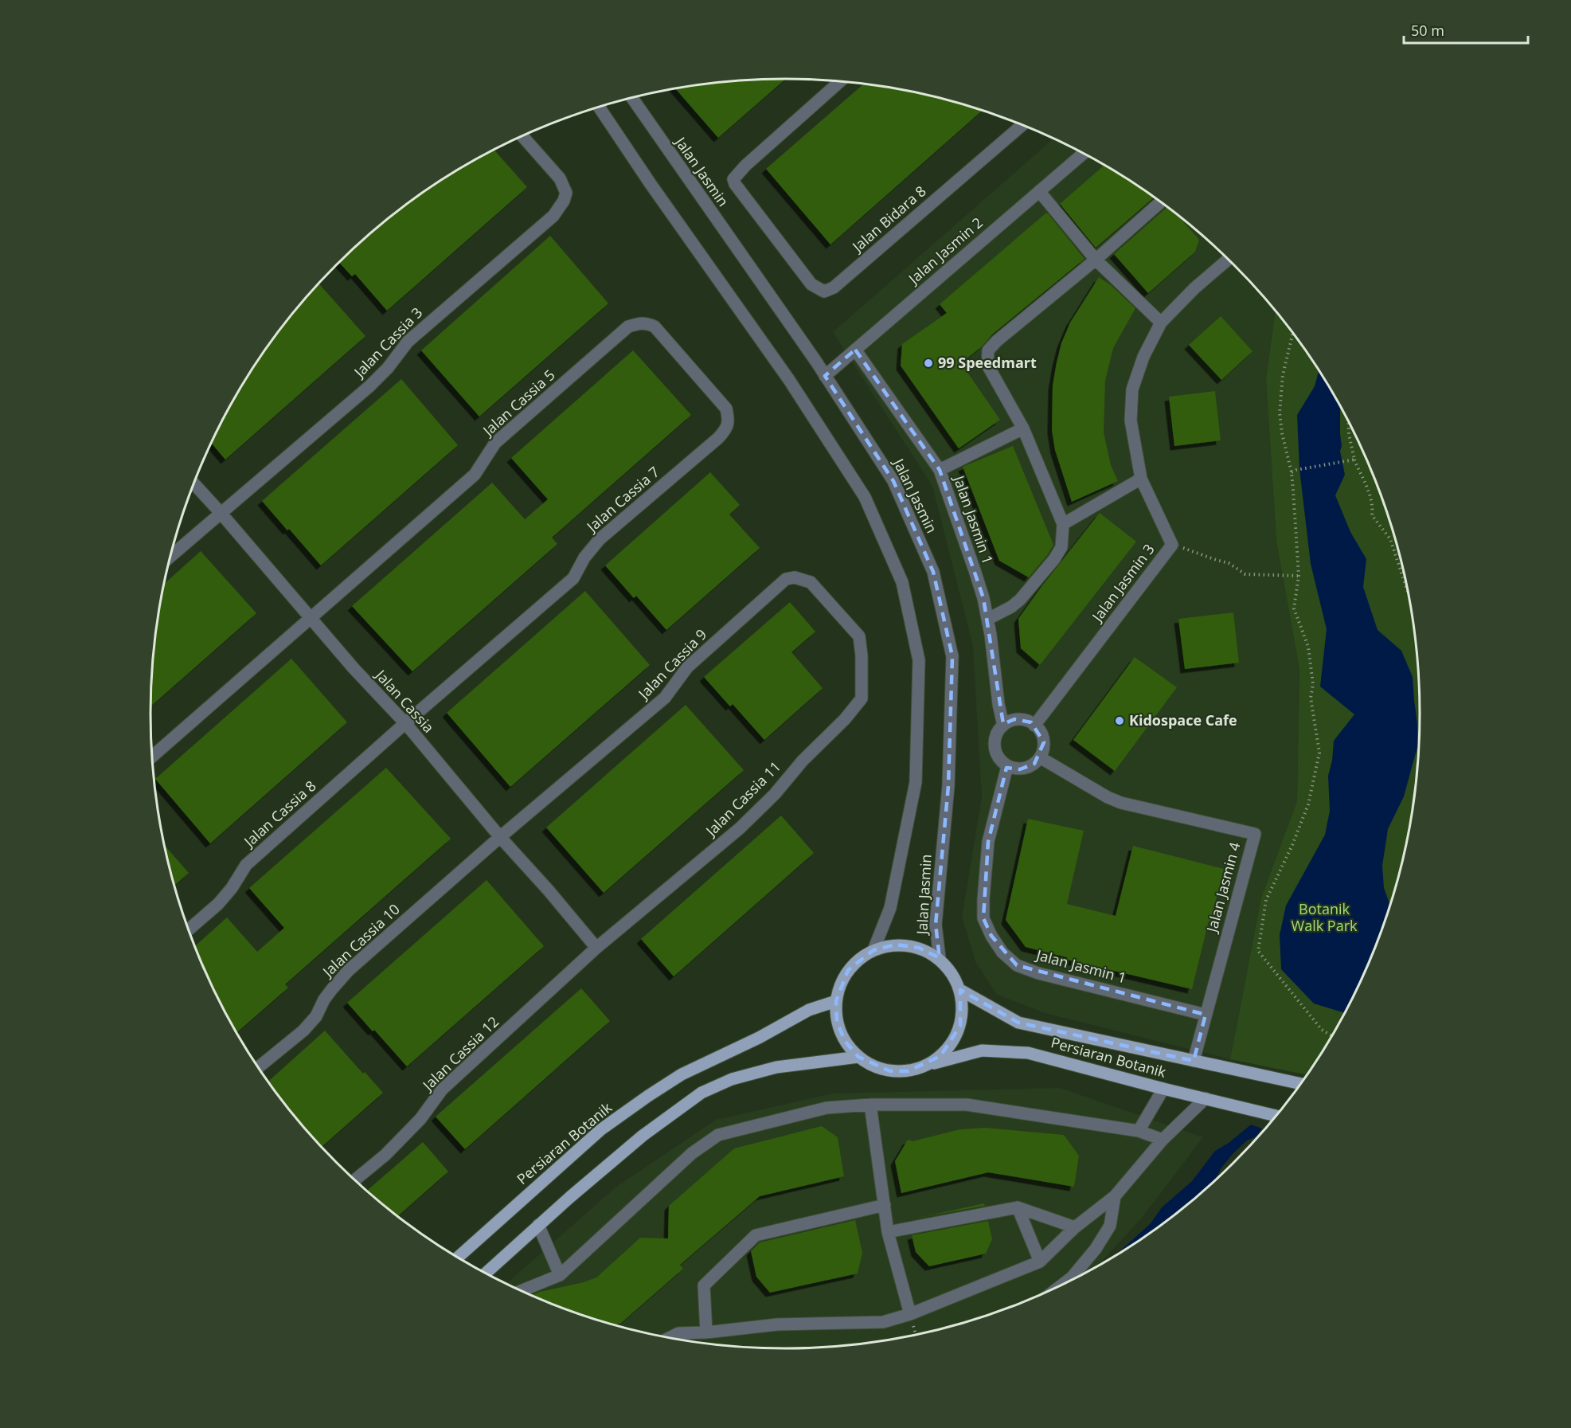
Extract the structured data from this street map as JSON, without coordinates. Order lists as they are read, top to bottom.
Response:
{
  "streets": {
    "main road": ["Persiaran Botanik"],
    "street": [
      "Jalan Jasmin",
      "Jalan Bidara 8",
      "Jalan Jasmin 2",
      "Jalan Cassia 3",
      "Jalan Cassia 5",
      "Jalan Cassia 7",
      "Jalan Jasmin 1",
      "Jalan Jasmin 3",
      "Jalan Cassia 9",
      "Jalan Cassia",
      "Jalan Cassia 11",
      "Jalan Cassia 8",
      "Jalan Jasmin 4",
      "Jalan Cassia 10",
      "Jalan Cassia 12"
    ]
  },
  "crossings": [
    ["Jalan Jasmin", "Jalan Jasmin 2"],
    ["Jalan Jasmin", "Persiaran Botanik"],
    ["Jalan Jasmin 2", "Jalan Jasmin 1"],
    ["Jalan Cassia 3", "Jalan Cassia"],
    ["Jalan Cassia 5", "Jalan Cassia 7"],
    ["Jalan Cassia 5", "Jalan Cassia"],
    ["Jalan Cassia 7", "Jalan Cassia"],
    ["Jalan Cassia 7", "Jalan Cassia 8"],
    ["Jalan Jasmin 1", "Jalan Jasmin 3"],
    ["Jalan Jasmin 1", "Jalan Jasmin 4"],
    ["Jalan Jasmin 3", "Jalan Jasmin 4"],
    ["Jalan Cassia 9", "Jalan Cassia"],
    ["Jalan Cassia 9", "Jalan Cassia 11"],
    ["Jalan Cassia 9", "Jalan Cassia 10"],
    ["Jalan Cassia", "Jalan Cassia 11"],
    ["Jalan Cassia", "Jalan Cassia 8"],
    ["Jalan Cassia", "Jalan Cassia 10"],
    ["Jalan Cassia", "Jalan Cassia 12"],
    ["Jalan Cassia 11", "Jalan Cassia 12"],
    ["Jalan Jasmin 4", "Persiaran Botanik"]
  ],
  "parks": ["Botanik Walk Park"],
  "places": ["99 Speedmart", "Kidospace Cafe"],
  "scale_bar": "50 m"
}
